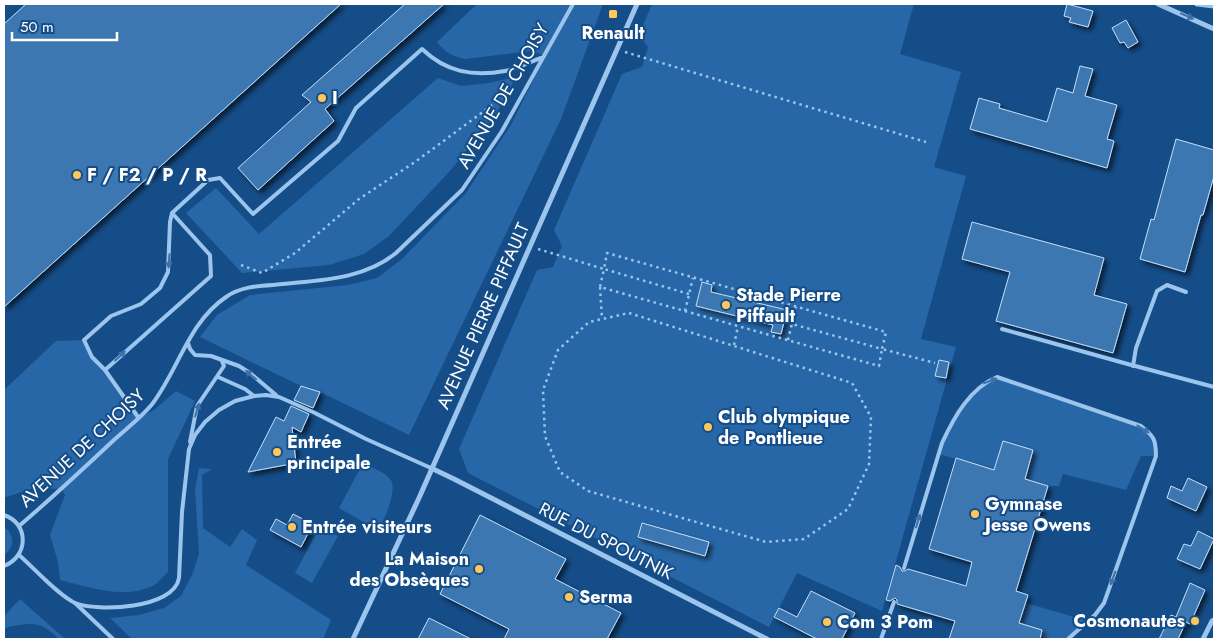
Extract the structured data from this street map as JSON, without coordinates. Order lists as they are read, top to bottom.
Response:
{
  "streets": {
    "street": ["AVENUE PIERRE PIFFAULT", "RUE DU SPOUTNIK"],
    "lane": ["AVENUE DE CHOISY"]
  },
  "crossings": [
    ["AVENUE PIERRE PIFFAULT", "RUE DU SPOUTNIK"]
  ],
  "places": {
    "transit": ["Renault"],
    "other": [
      "I",
      "F / F2 / P / R",
      "Stade Pierre Piffault",
      "Club olympique de Pontlieue",
      "Entrée principale",
      "Gymnase Jesse Owens",
      "Entrée visiteurs",
      "La Maison des Obsèques",
      "Serma",
      "Cosmonautes",
      "Com 3 Pom"
    ]
  },
  "scale_bar": "50 m"
}
